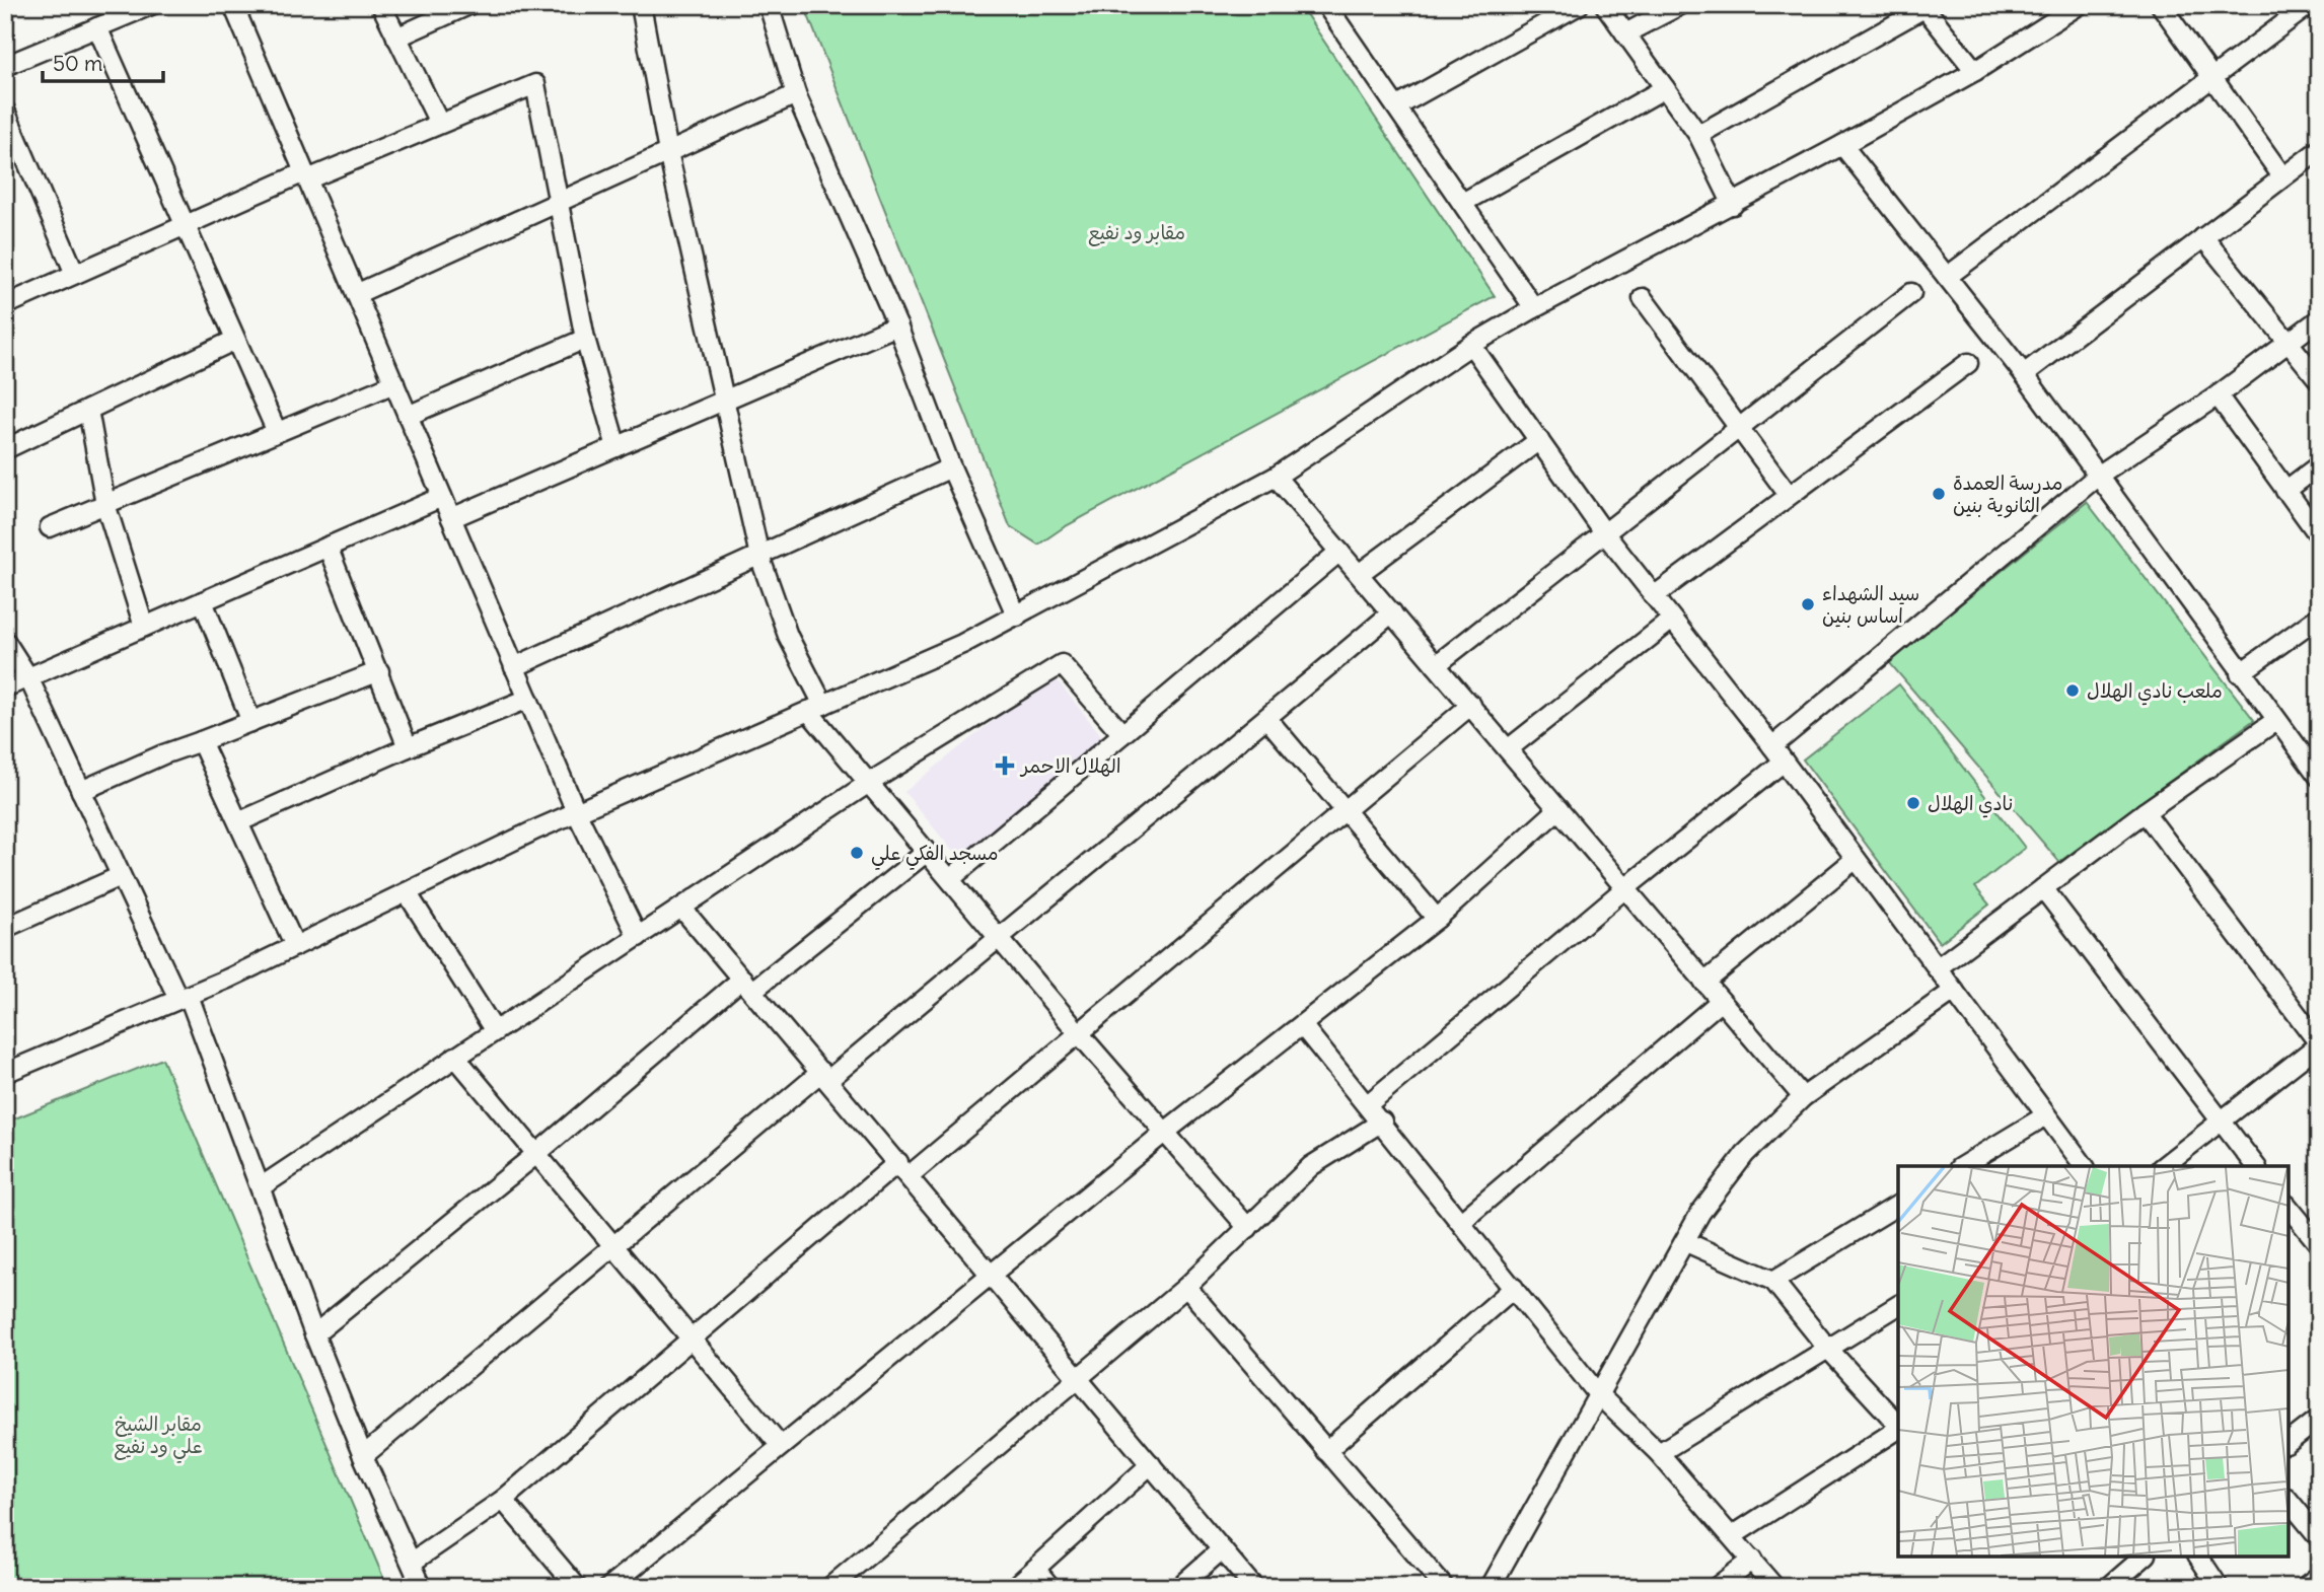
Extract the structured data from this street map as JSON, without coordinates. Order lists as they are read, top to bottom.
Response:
{
  "parks": ["مقابر ود نفيع", "مقابر الشيخ علي ود نفيع"],
  "places": {
    "other": [
      "مدرسة العمدة الثانوية بنين",
      "سيد الشهداء اساس بنين",
      "ملعب نادي الهلال",
      "نادي الهلال",
      "مسجد الفكي علي"
    ],
    "health": ["الهلال الاحمر"]
  },
  "scale_bar": "50 m"
}
